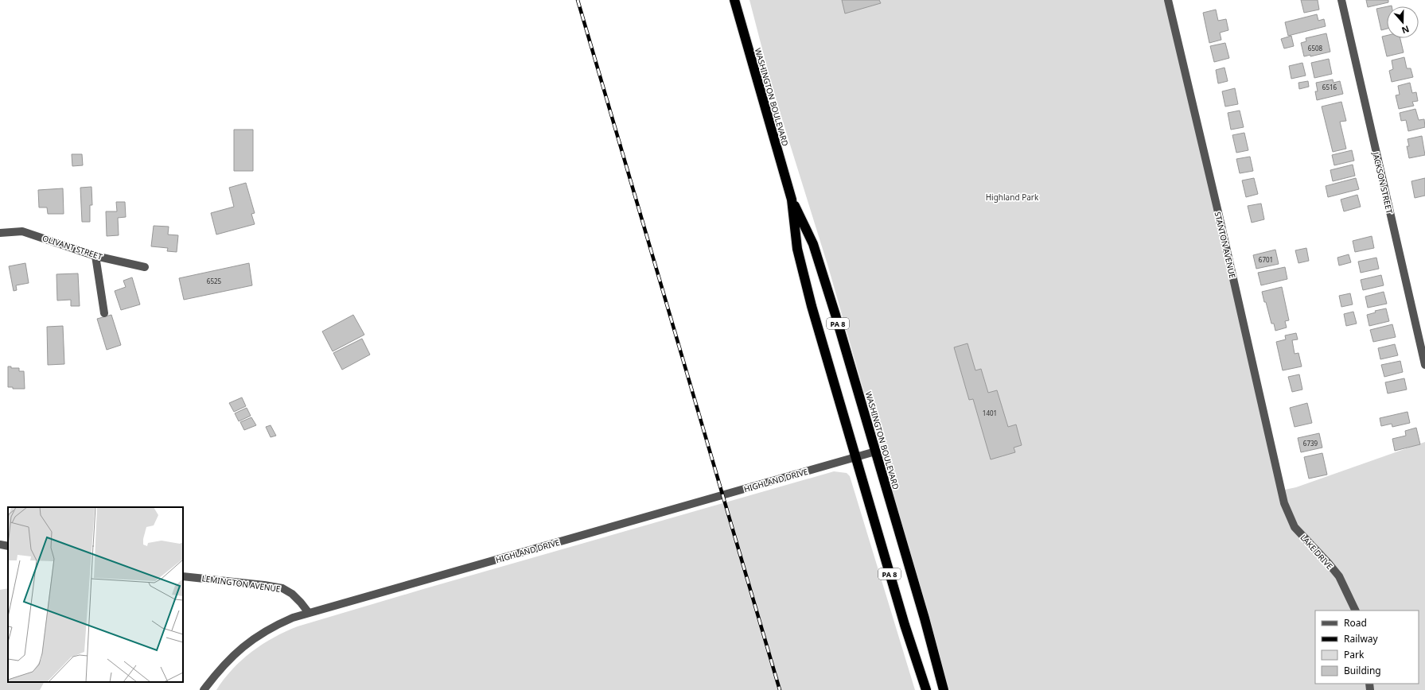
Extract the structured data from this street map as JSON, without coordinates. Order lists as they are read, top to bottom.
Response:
{
  "streets": {
    "highway": ["WASHINGTON BOULEVARD", "PA 8"],
    "street": [
      "JACKSON STREET",
      "STANTON AVENUE",
      "OLIVANT STREET",
      "HIGHLAND DRIVE",
      "LAKE DRIVE",
      "LEMINGTON AVENUE"
    ]
  },
  "crossings": [
    ["WASHINGTON BOULEVARD", "HIGHLAND DRIVE"],
    ["STANTON AVENUE", "LAKE DRIVE"],
    ["HIGHLAND DRIVE", "LEMINGTON AVENUE"]
  ],
  "parks": ["Highland Park"],
  "house_numbers": [
    "6508",
    "6516",
    "6701",
    "6525",
    "1401",
    "6739"
  ],
  "legend": [
    "Road",
    "Railway",
    "Park",
    "Building"
  ],
  "north": "bottom"
}
